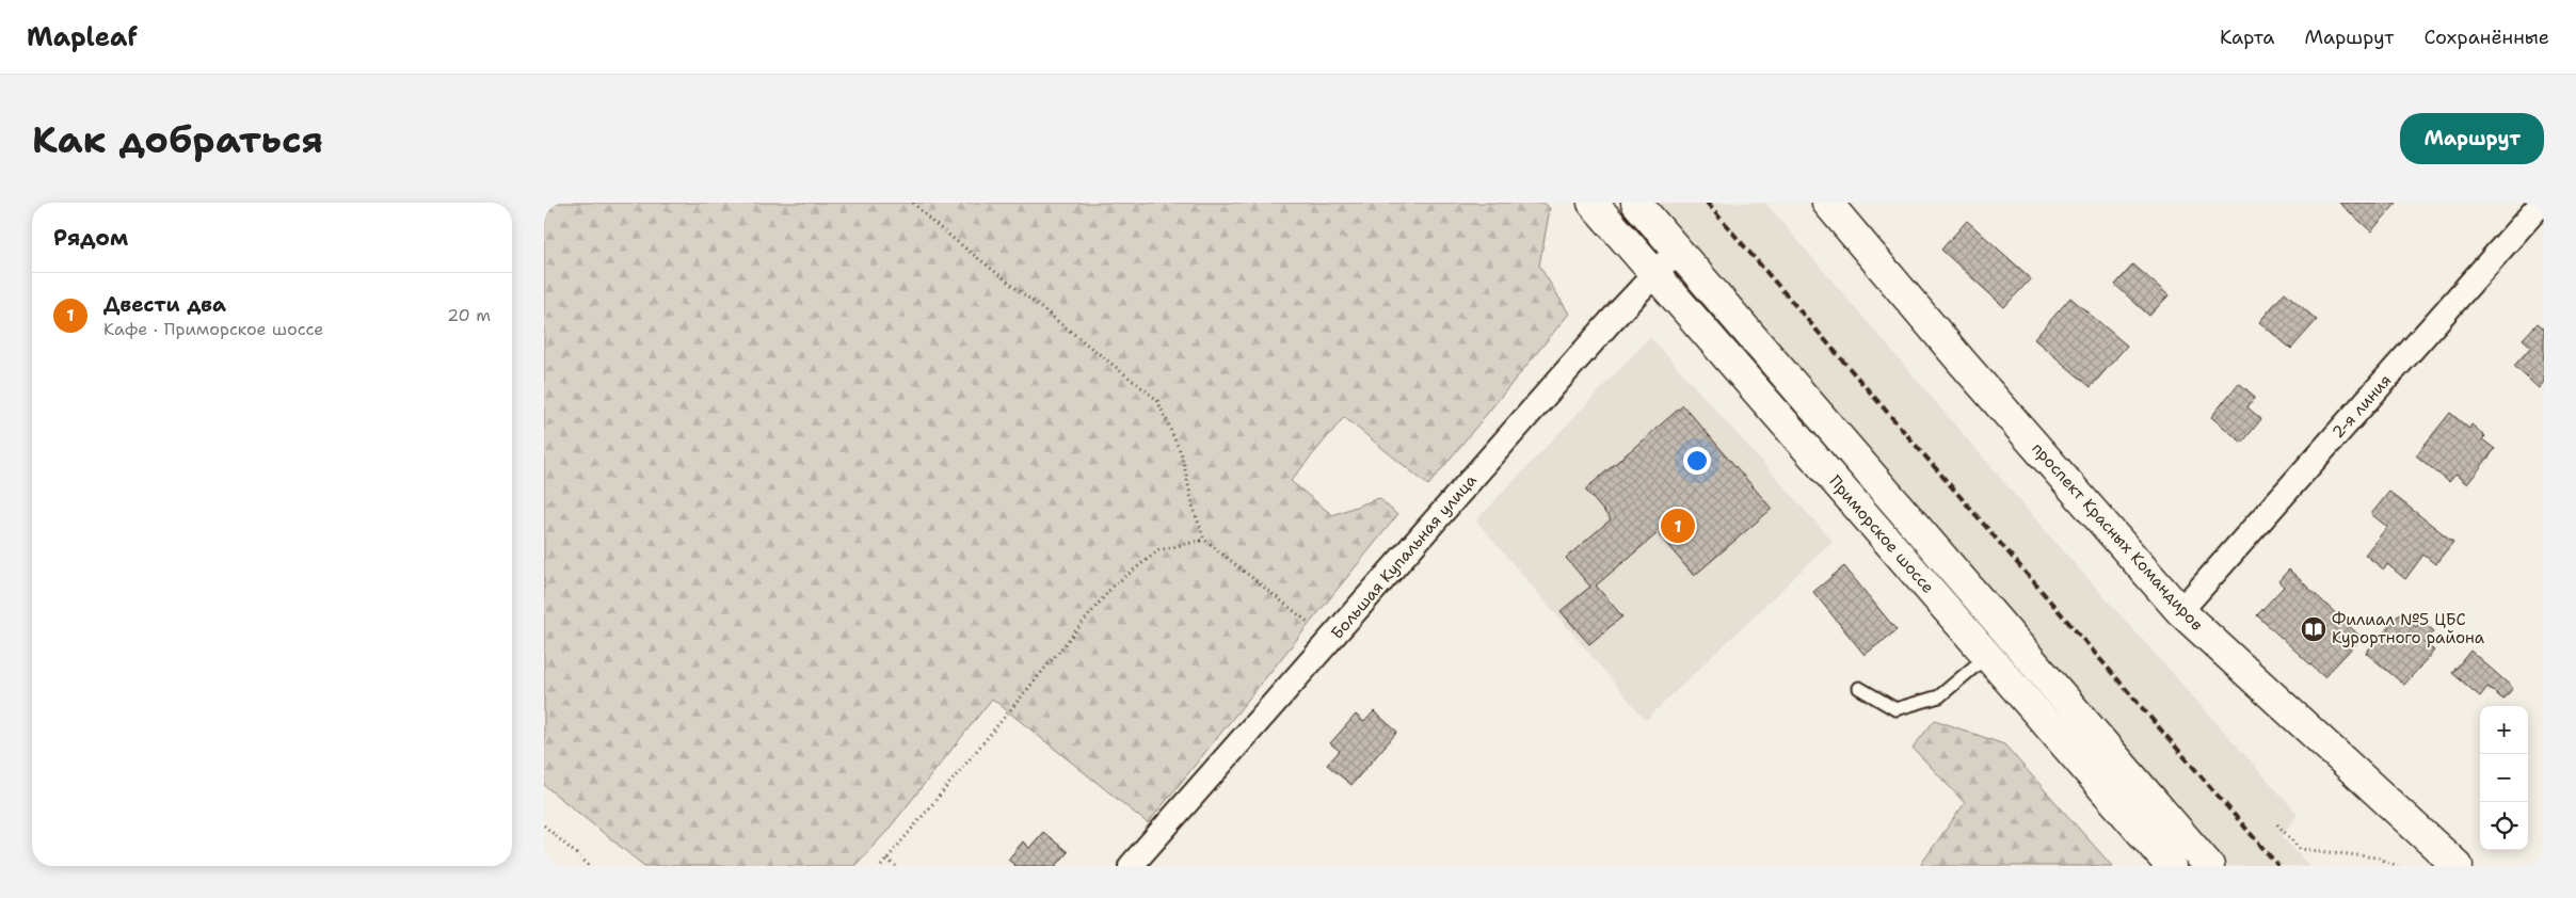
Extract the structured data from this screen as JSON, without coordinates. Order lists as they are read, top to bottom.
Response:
{
  "streets": {
    "main road": ["Приморское шоссе", "проспект Красных Командиров"],
    "street": ["2-я линия", "Большая Купальная улица"]
  },
  "crossings": [
    ["2-я линия", "проспект Красных Командиров"],
    ["Приморское шоссе", "Большая Купальная улица"]
  ],
  "places": {
    "library": ["Филиал №5 ЦБС Курортного района"]
  },
  "page": {
    "header": "Mapleaf",
    "nav": ["Карта", "Маршрут", "Сохранённые"],
    "buttons": "Маршрут",
    "title": "Как добраться",
    "heading": "Рядом",
    "list": [
      {
        "mark": "1",
        "name": "Двести два",
        "note": "Кафе · Приморское шоссе",
        "value": "20 m"
      }
    ],
    "pins": "1",
    "map_buttons": ["+", "−"]
  }
}
